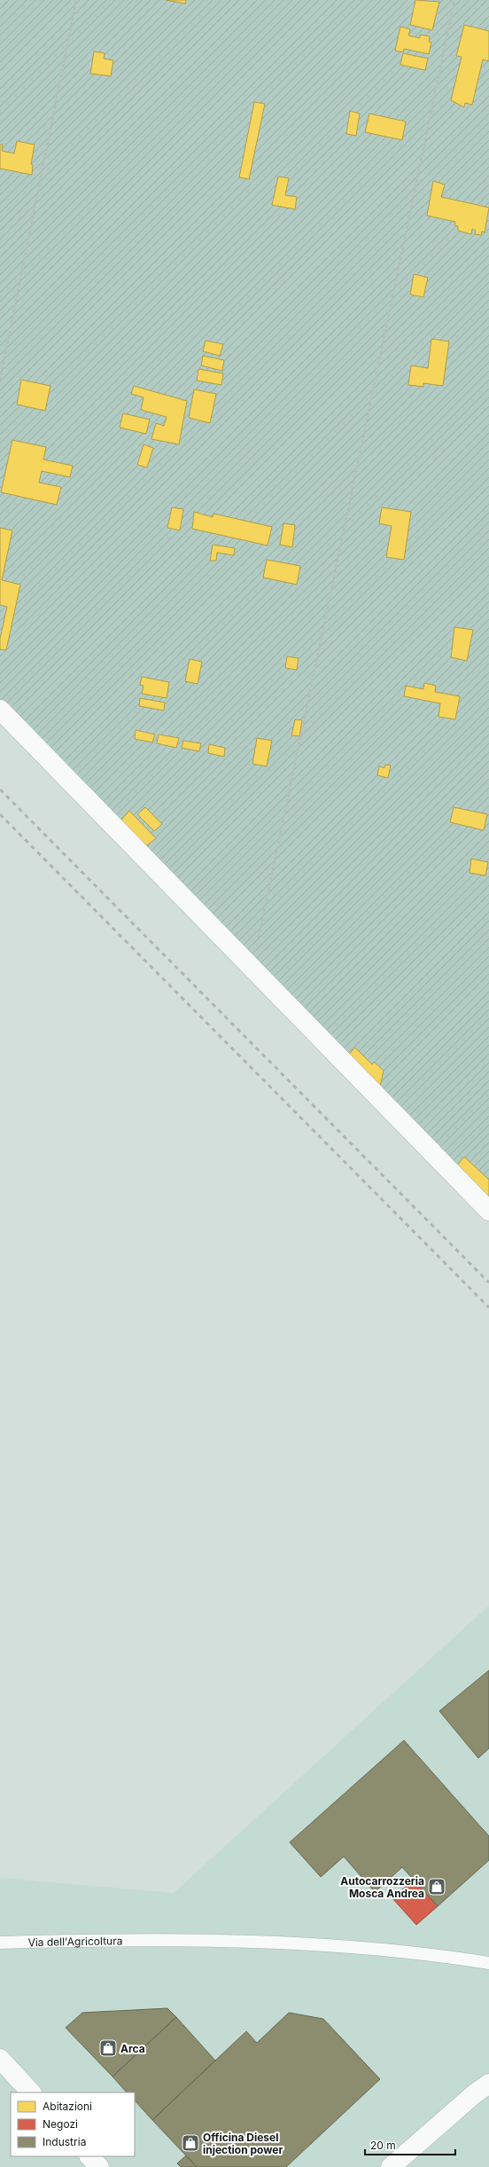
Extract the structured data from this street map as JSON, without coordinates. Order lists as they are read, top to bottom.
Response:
{
  "streets": {
    "lane": ["Via dell'Agricoltura"]
  },
  "places": {
    "shop": ["Autocarrozzeria Mosca Andrea", "Arca", "Officina Diesel injection power"]
  },
  "legend": ["Abitazioni", "Negozi", "Industria"],
  "scale_bar": "20 m"
}
